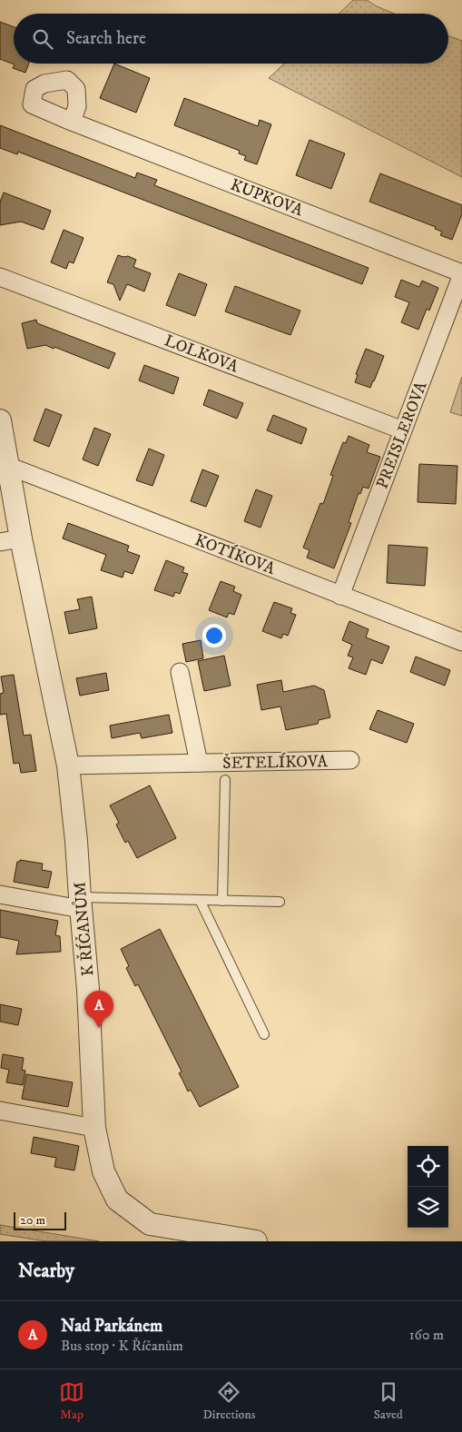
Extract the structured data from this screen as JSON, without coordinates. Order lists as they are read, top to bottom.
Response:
{
  "streets": {
    "street": [
      "KUPKOVA",
      "LOLKOVA",
      "PREISLEROVA",
      "KOTÍKOVA",
      "ŠETELÍKOVA",
      "K ŘÍČANŮM"
    ]
  },
  "crossings": [
    ["KUPKOVA", "PREISLEROVA"],
    ["LOLKOVA", "PREISLEROVA"],
    ["PREISLEROVA", "KOTÍKOVA"],
    ["KOTÍKOVA", "K ŘÍČANŮM"],
    ["ŠETELÍKOVA", "K ŘÍČANŮM"]
  ],
  "scale_bar": "20 m",
  "page": {
    "search": "Search here",
    "pins": "A",
    "scale": "20 m",
    "heading": "Nearby",
    "list": [
      {
        "mark": "A",
        "name": "Nad Parkánem",
        "note": "Bus stop · K Říčanům",
        "value": "160 m"
      }
    ],
    "nav": ["Map", "Directions", "Saved"]
  }
}
